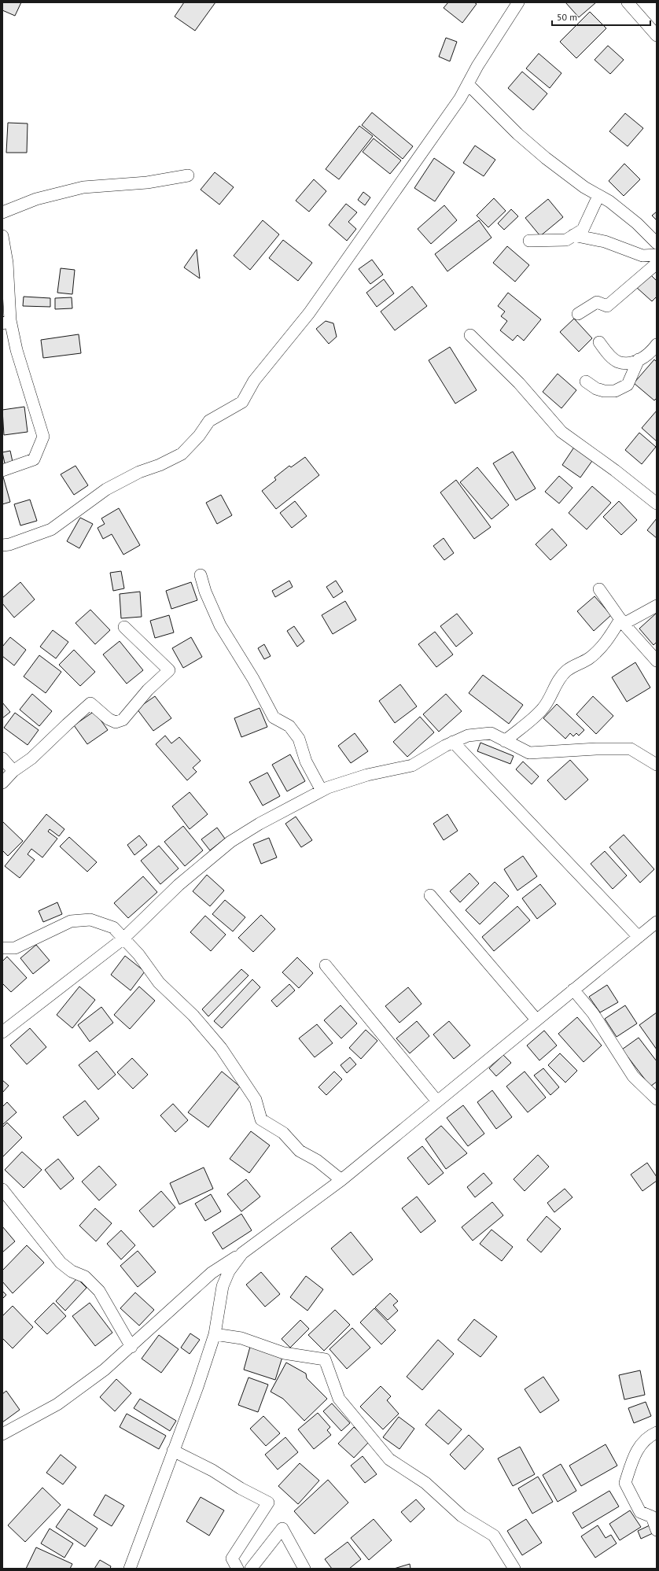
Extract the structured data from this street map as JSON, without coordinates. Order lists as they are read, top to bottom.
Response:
{
  "scale_bar": "50 m"
}
